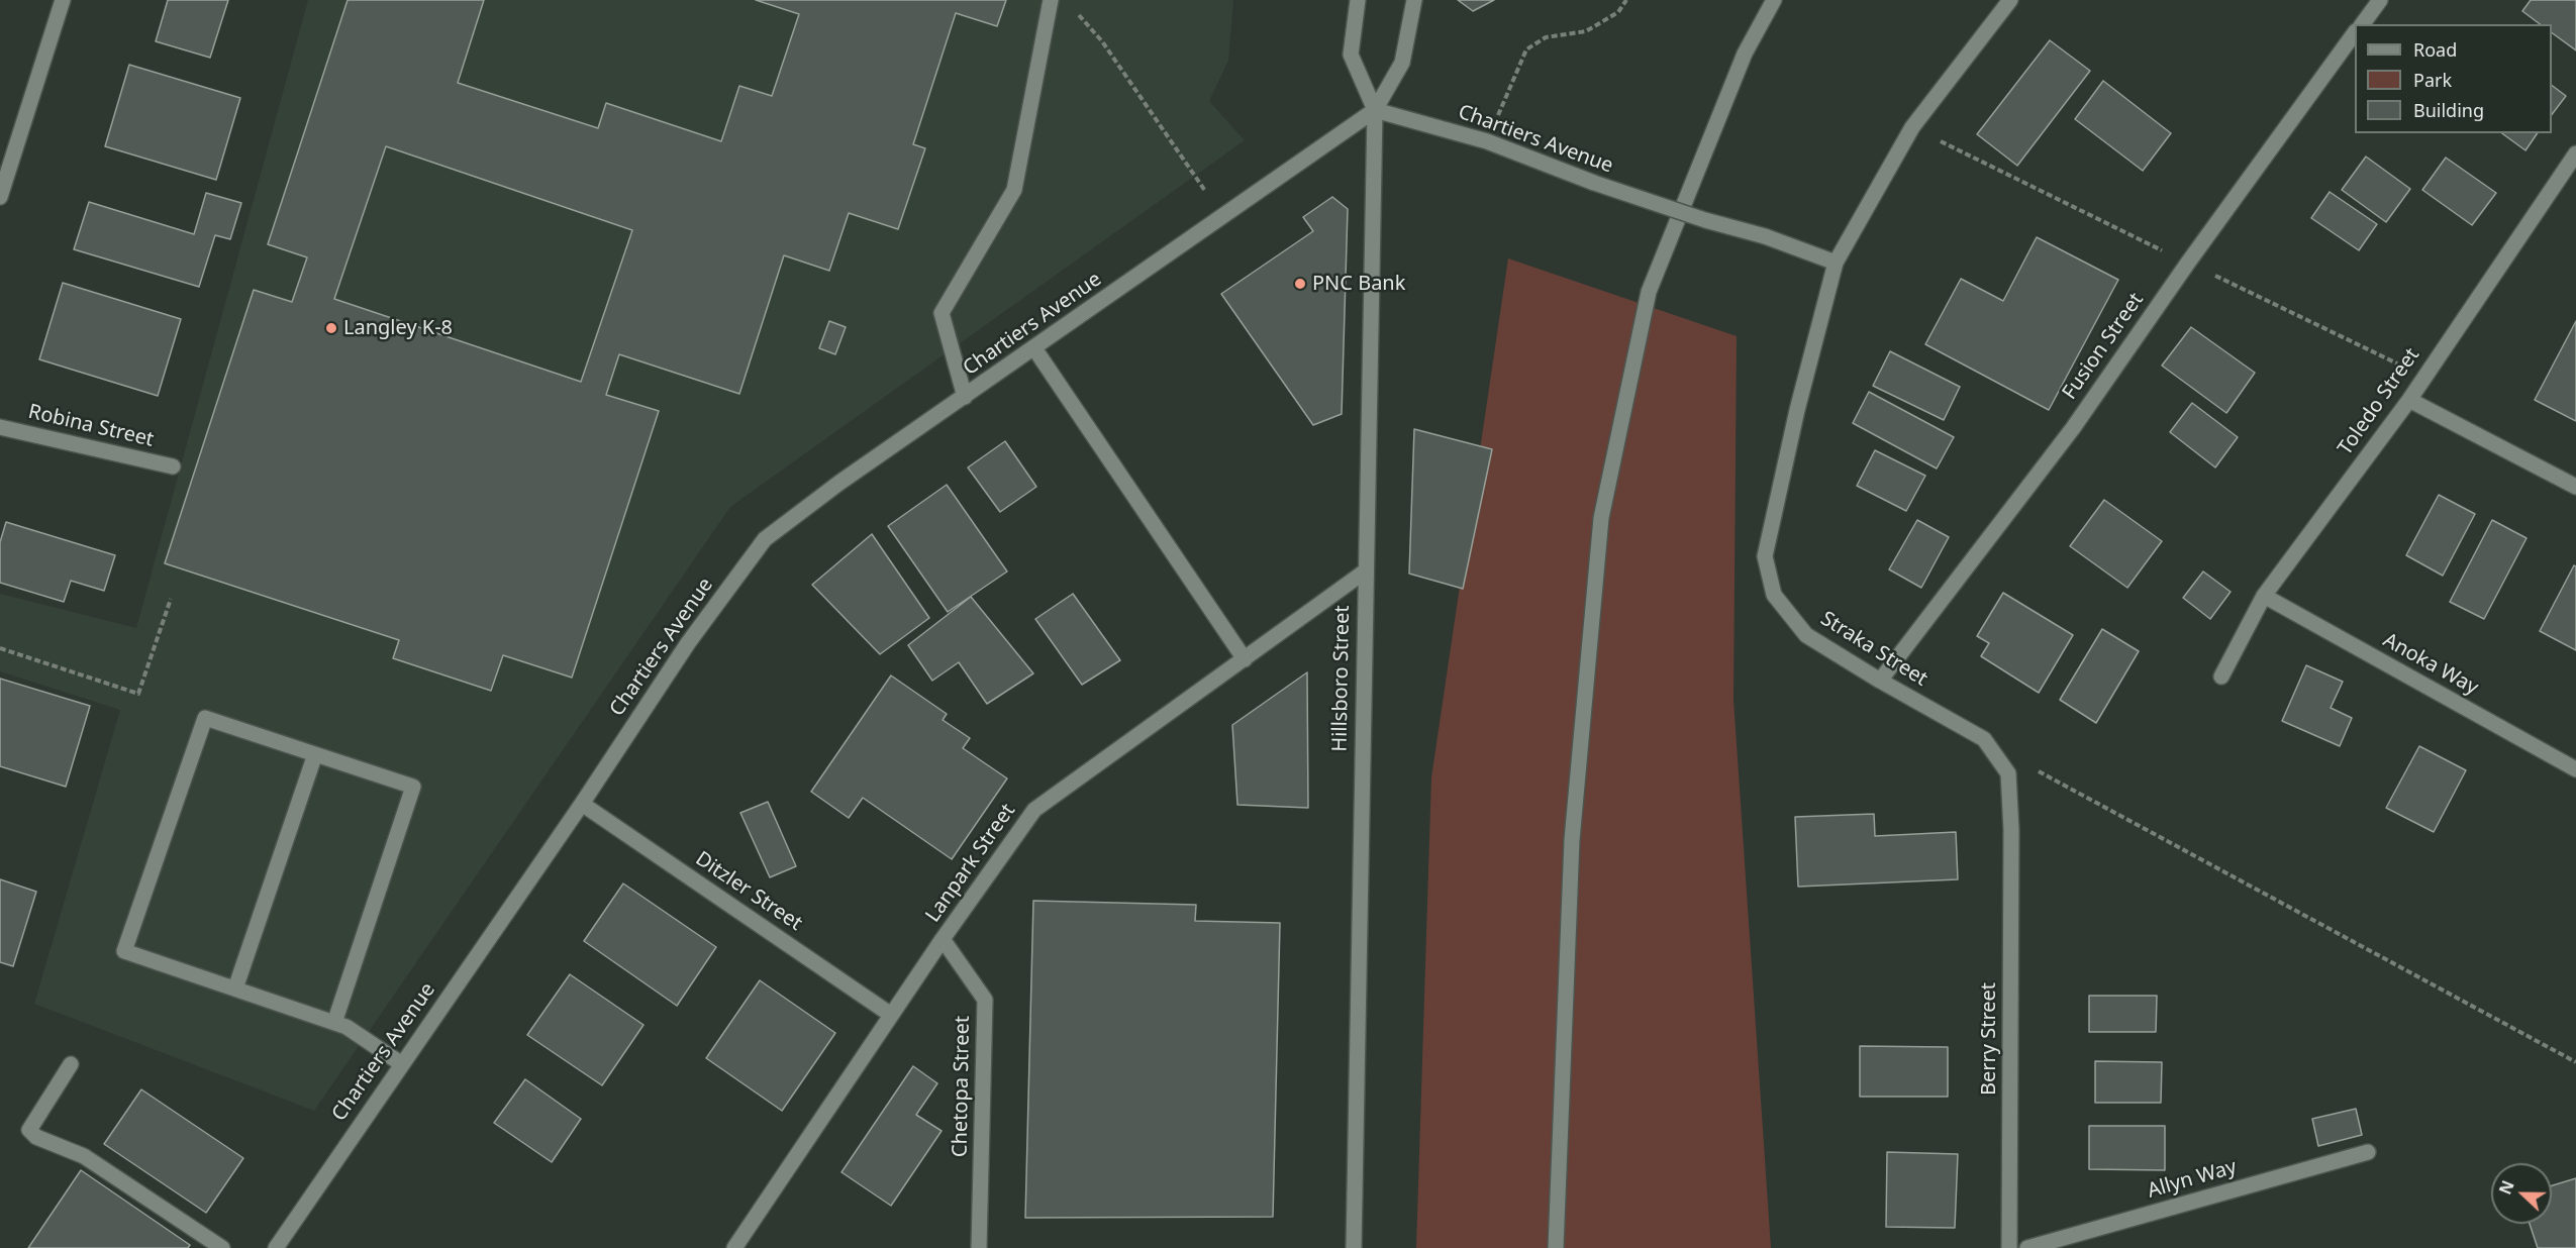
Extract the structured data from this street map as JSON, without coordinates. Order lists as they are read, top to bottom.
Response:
{
  "streets": {
    "street": [
      "Chartiers Avenue",
      "Fusion Street",
      "Toledo Street",
      "Robina Street",
      "Straka Street",
      "Anoka Way",
      "Hillsboro Street",
      "Lanpark Street",
      "Ditzler Street",
      "Berry Street",
      "Chetopa Street",
      "Allyn Way"
    ]
  },
  "crossings": [
    ["Chartiers Avenue", "Straka Street"],
    ["Chartiers Avenue", "Hillsboro Street"],
    ["Chartiers Avenue", "Ditzler Street"],
    ["Fusion Street", "Straka Street"],
    ["Toledo Street", "Anoka Way"],
    ["Straka Street", "Berry Street"],
    ["Hillsboro Street", "Lanpark Street"],
    ["Lanpark Street", "Ditzler Street"],
    ["Lanpark Street", "Chetopa Street"]
  ],
  "places": ["PNC Bank", "Langley K-8"],
  "legend": ["Road", "Park", "Building"],
  "north": "left"
}
